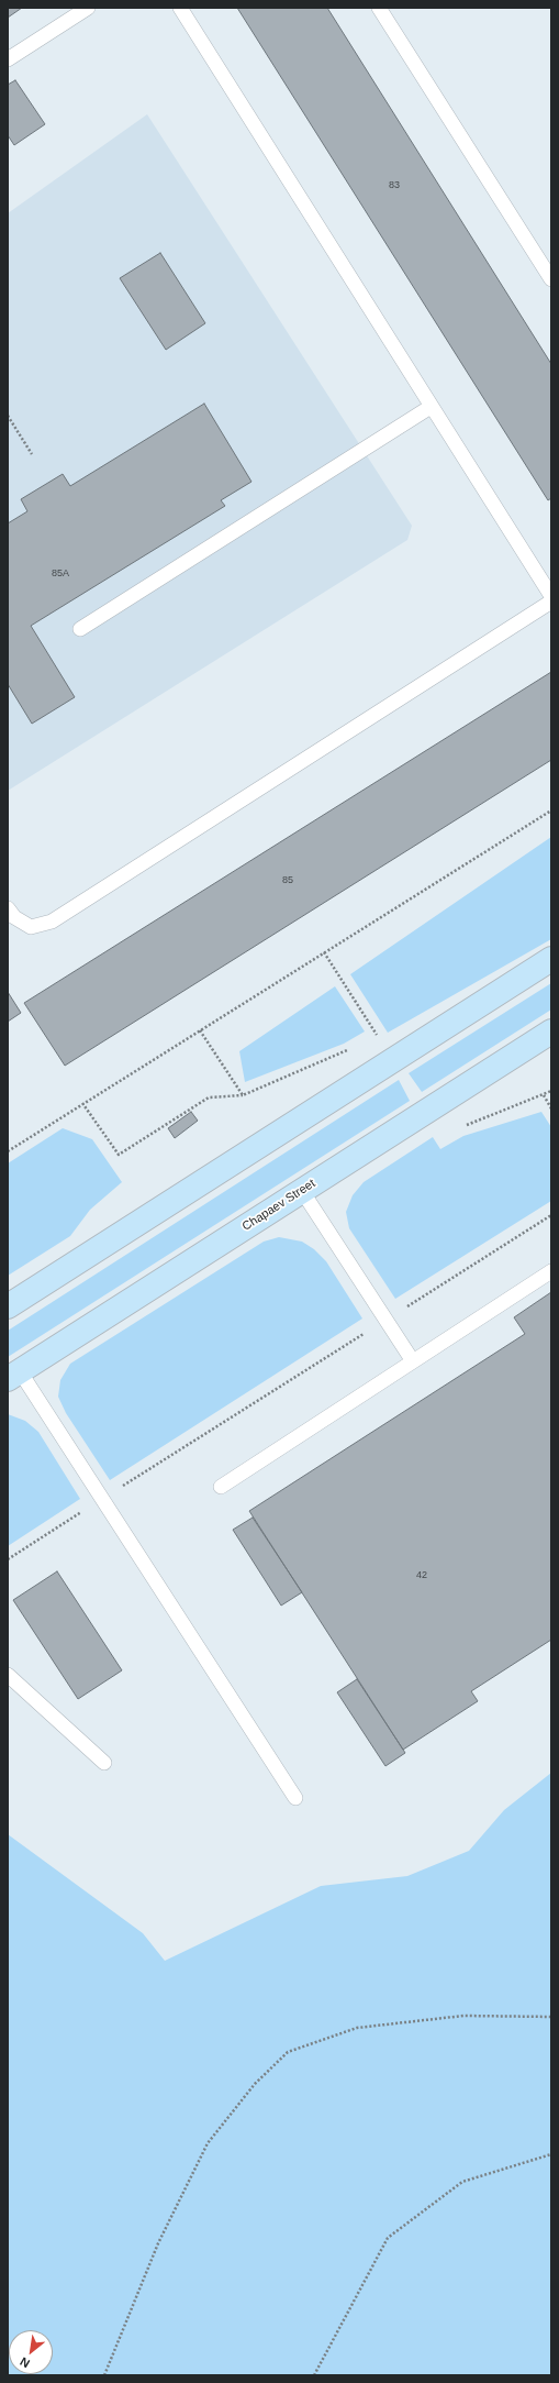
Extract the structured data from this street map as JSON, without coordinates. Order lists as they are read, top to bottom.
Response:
{
  "streets": {
    "main road": ["Chapaev Street"]
  },
  "house_numbers": [
    "83",
    "85А",
    "85",
    "42"
  ],
  "north": "bottom left"
}
